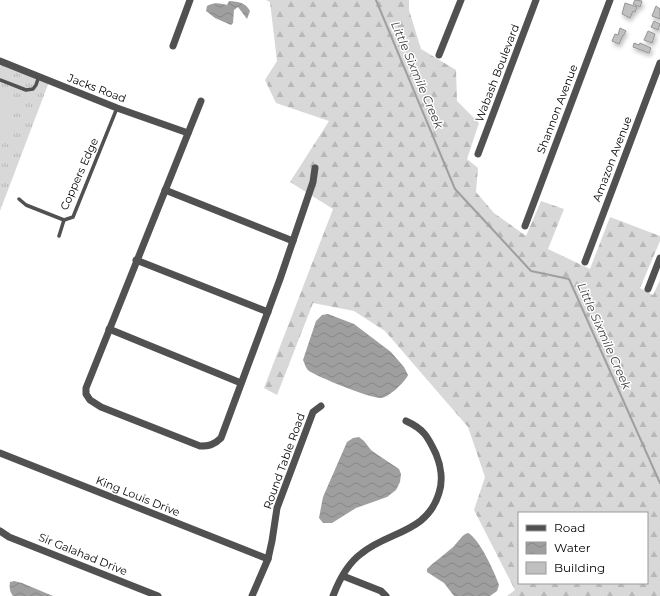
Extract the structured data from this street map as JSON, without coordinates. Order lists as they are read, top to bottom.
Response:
{
  "streets": {
    "street": [
      "Wabash Boulevard",
      "Jacks Road",
      "Shannon Avenue",
      "Amazon Avenue",
      "Round Table Road",
      "King Louis Drive",
      "Sir Galahad Drive"
    ],
    "lane": ["Coppers Edge"]
  },
  "crossings": [
    ["Jacks Road", "Coppers Edge"],
    ["Round Table Road", "King Louis Drive"]
  ],
  "water": ["Little Sixmile Creek"],
  "legend": ["Road", "Water", "Building"]
}
